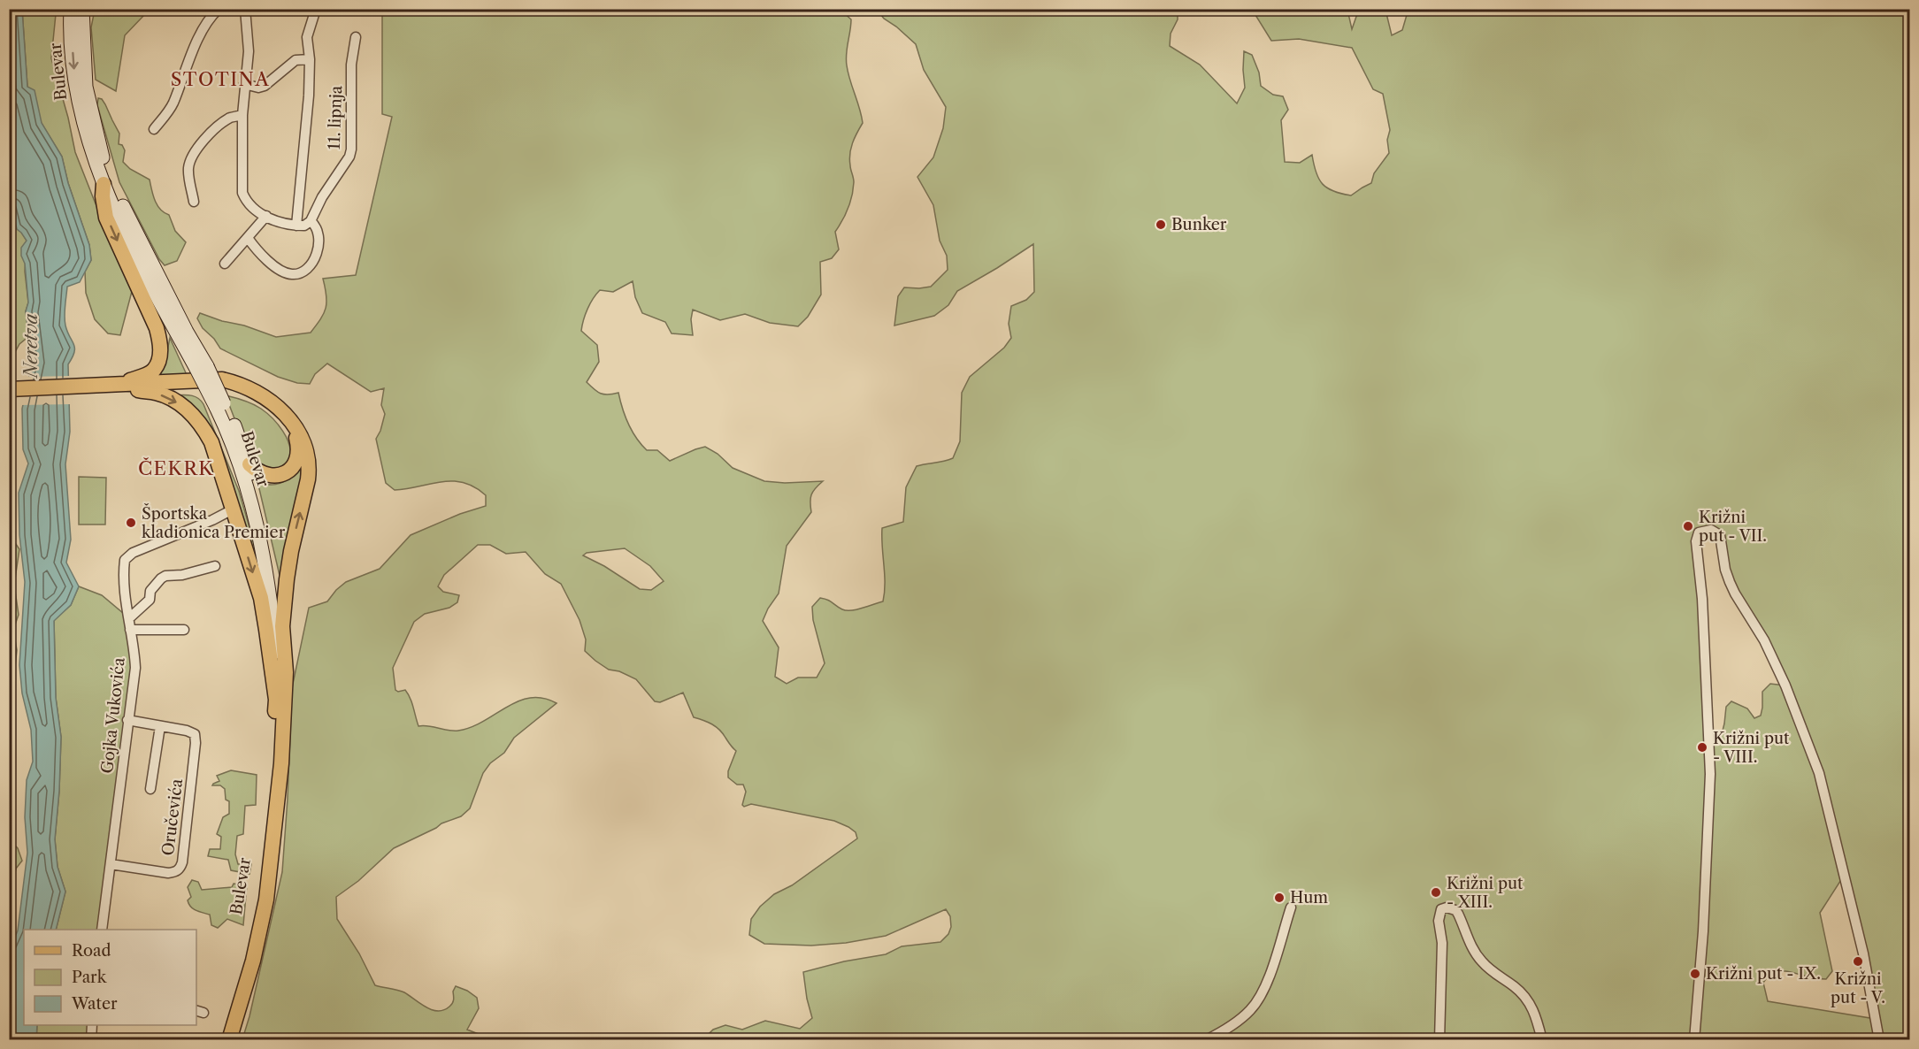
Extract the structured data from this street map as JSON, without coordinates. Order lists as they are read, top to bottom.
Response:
{
  "streets": {
    "main road": ["Bulevar"],
    "street": ["11. lipnja", "Gojka Vukovića", "Oručevića"]
  },
  "crossings": [
    ["Gojka Vukovića", "Oručevića"]
  ],
  "districts": ["STOTINA", "ČEKRK"],
  "water": ["Neretva"],
  "places": [
    "Bunker",
    "Športska kladionica Premier",
    "Križni put - VII.",
    "Križni put - VIII.",
    "Križni put - XIII.",
    "Hum",
    "Križni put - V.",
    "Križni put - IX."
  ],
  "legend": ["Road", "Park", "Water"]
}
